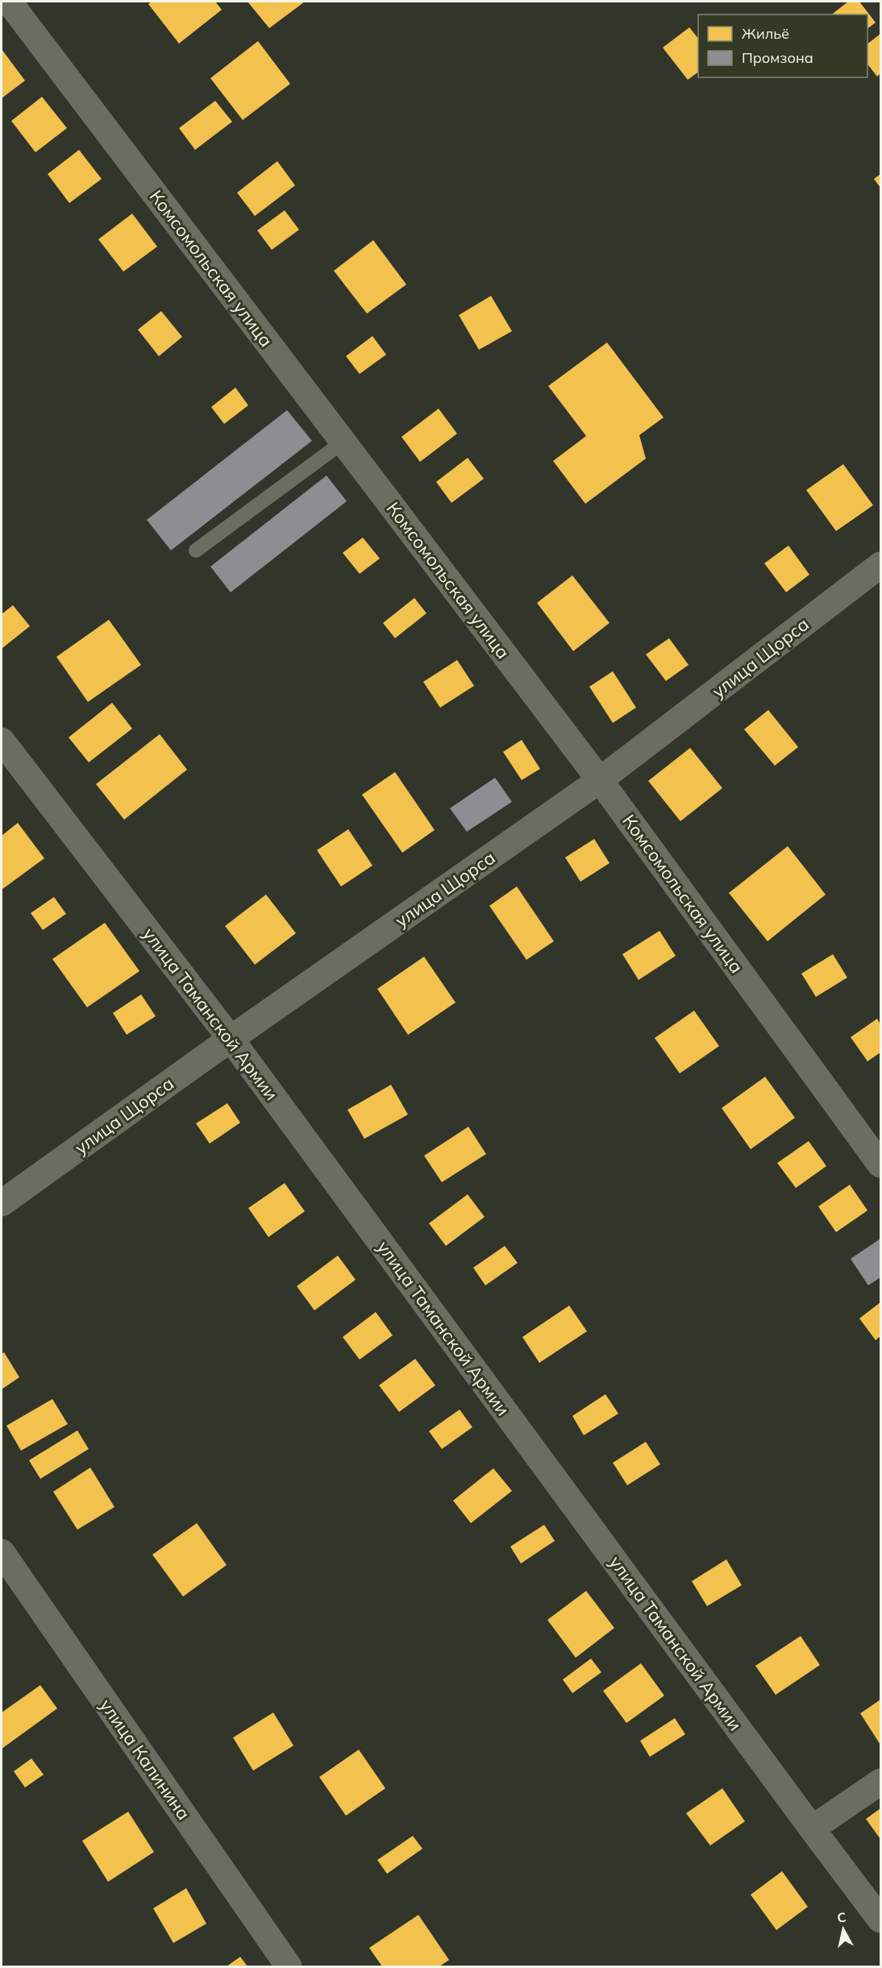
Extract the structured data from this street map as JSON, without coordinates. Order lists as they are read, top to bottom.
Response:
{
  "streets": {
    "street": [
      "Комсомольская улица",
      "улица Щорса",
      "улица Таманской Армии",
      "улица Калинина"
    ]
  },
  "crossings": [
    ["Комсомольская улица", "улица Щорса"],
    ["улица Щорса", "улица Таманской Армии"]
  ],
  "legend": ["Жильё", "Промзона"],
  "north": "top"
}
